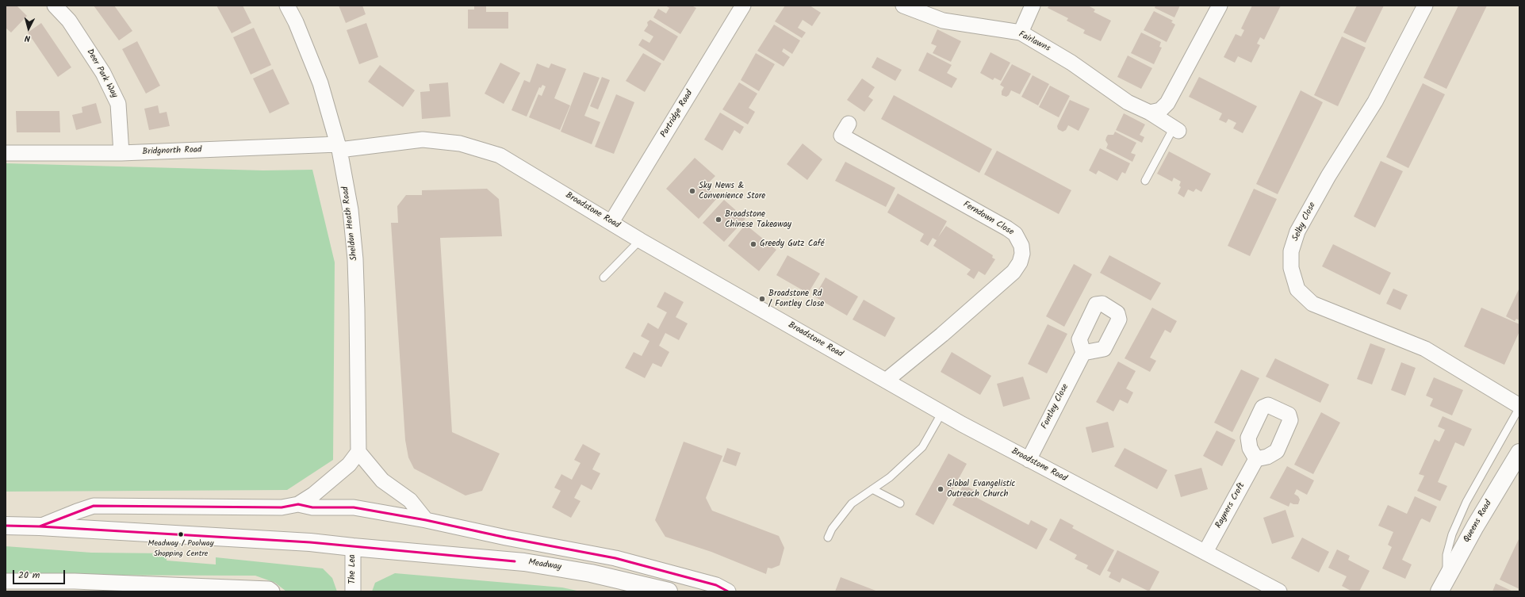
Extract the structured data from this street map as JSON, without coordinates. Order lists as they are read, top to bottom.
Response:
{
  "streets": {
    "street": [
      "Fairlawns",
      "Deer Park Way",
      "Partridge Road",
      "Bridgnorth Road",
      "Broadstone Road",
      "Ferndown Close",
      "Selby Close",
      "Sheldon Heath Road",
      "Fontley Close",
      "Rayners Croft",
      "Queens Road",
      "Meadway",
      "The Lea"
    ]
  },
  "crossings": [
    ["Deer Park Way", "Bridgnorth Road"],
    ["Partridge Road", "Broadstone Road"],
    ["Bridgnorth Road", "Broadstone Road"],
    ["Bridgnorth Road", "Sheldon Heath Road"],
    ["Broadstone Road", "Ferndown Close"],
    ["Broadstone Road", "Sheldon Heath Road"],
    ["Broadstone Road", "Fontley Close"],
    ["Broadstone Road", "Rayners Croft"],
    ["Meadway", "The Lea"]
  ],
  "places": [
    "Sky News & Convenience Store",
    "Broadstone Chinese Takeaway",
    "Greedy Gutz Café",
    "Broadstone Rd / Fontley Close",
    "Global Evangelistic Outreach Church",
    "Meadway / Poolway Shopping Centre"
  ],
  "scale_bar": "20 m",
  "north": "bottom"
}
